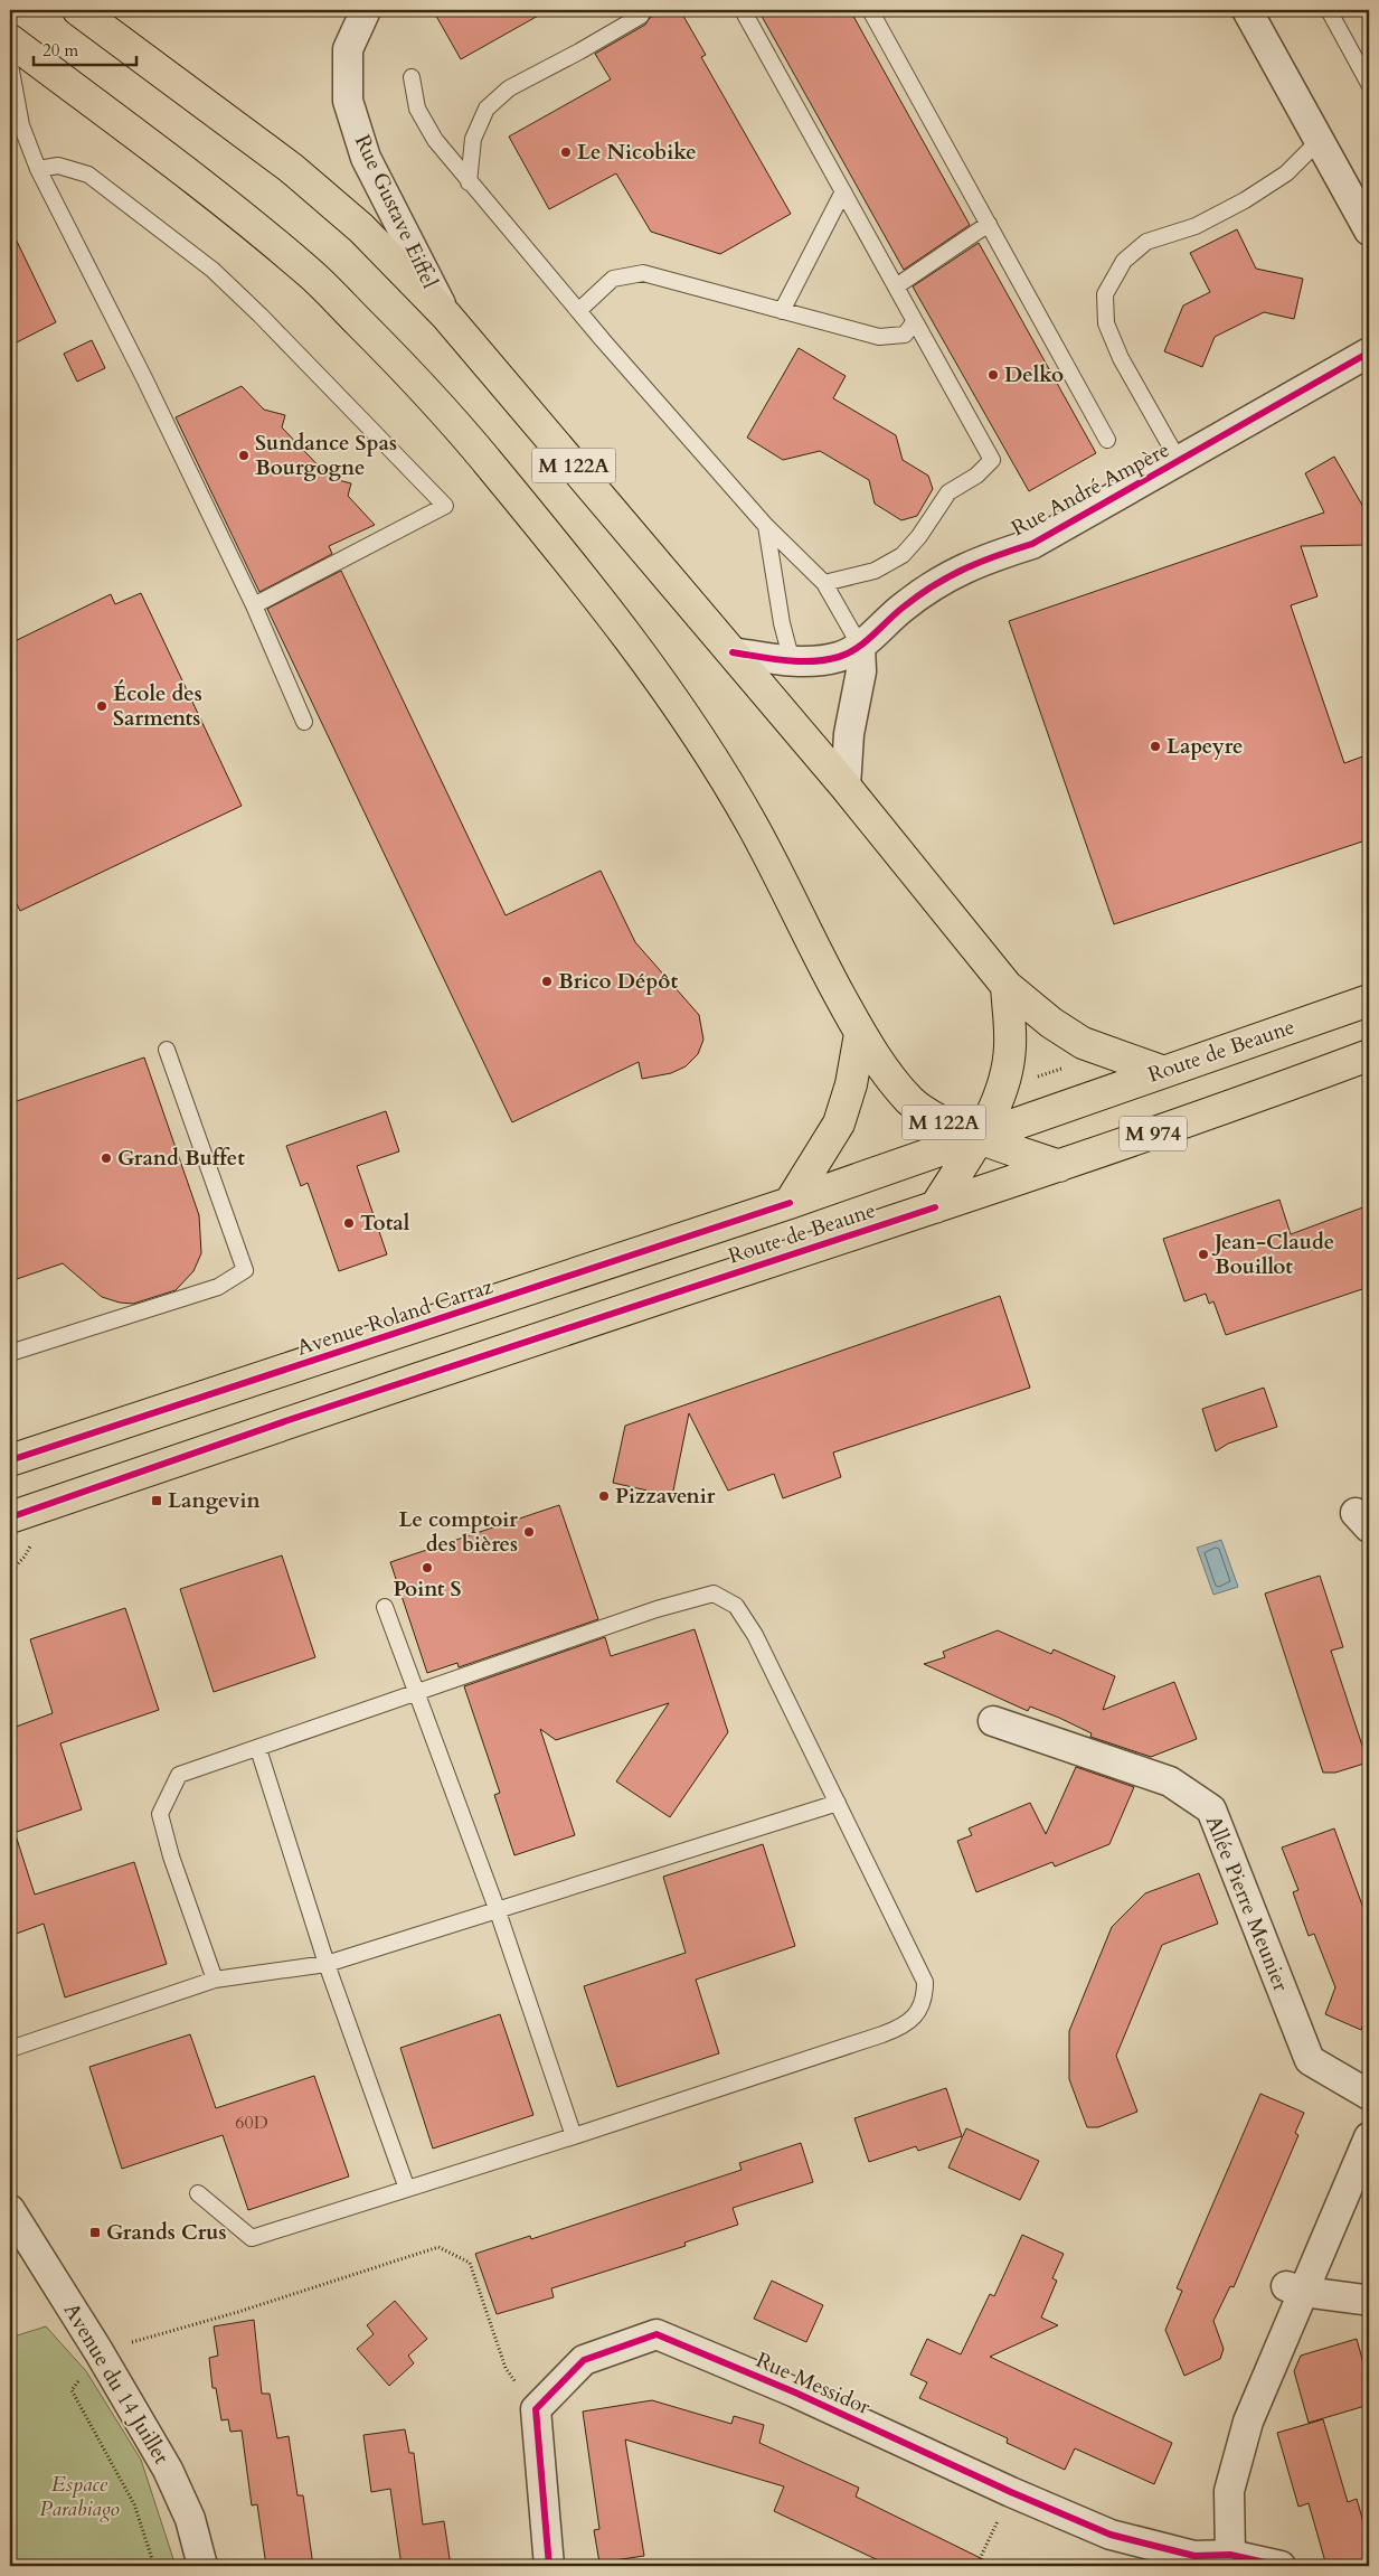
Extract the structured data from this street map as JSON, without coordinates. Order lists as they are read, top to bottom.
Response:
{
  "streets": {
    "main road": [
      "M 122A",
      "Route de Beaune",
      "M 974",
      "Avenue Roland Carraz"
    ],
    "street": [
      "Rue Gustave Eiffel",
      "Rue André Ampère",
      "Allée Pierre Meunier",
      "Avenue du 14 Juillet",
      "Rue Messidor"
    ]
  },
  "crossings": [
    ["Rue Gustave Eiffel", "M 122A"],
    ["M 122A", "Rue André Ampère"],
    ["M 122A", "Route de Beaune"],
    ["Route de Beaune", "Avenue Roland Carraz"]
  ],
  "parks": ["Espace Parabiago"],
  "places": {
    "other": [
      "Le Nicobike",
      "Delko",
      "Sundance Spas Bourgogne",
      "École des Sarments",
      "Lapeyre",
      "Brico Dépôt",
      "Grand Buffet",
      "Total",
      "Jean-Claude Bouillot",
      "Pizzavenir",
      "Le comptoir des bières",
      "Point S"
    ],
    "transit": ["Langevin", "Grands Crus"]
  },
  "house_numbers": ["60D"],
  "scale_bar": "20 m"
}
